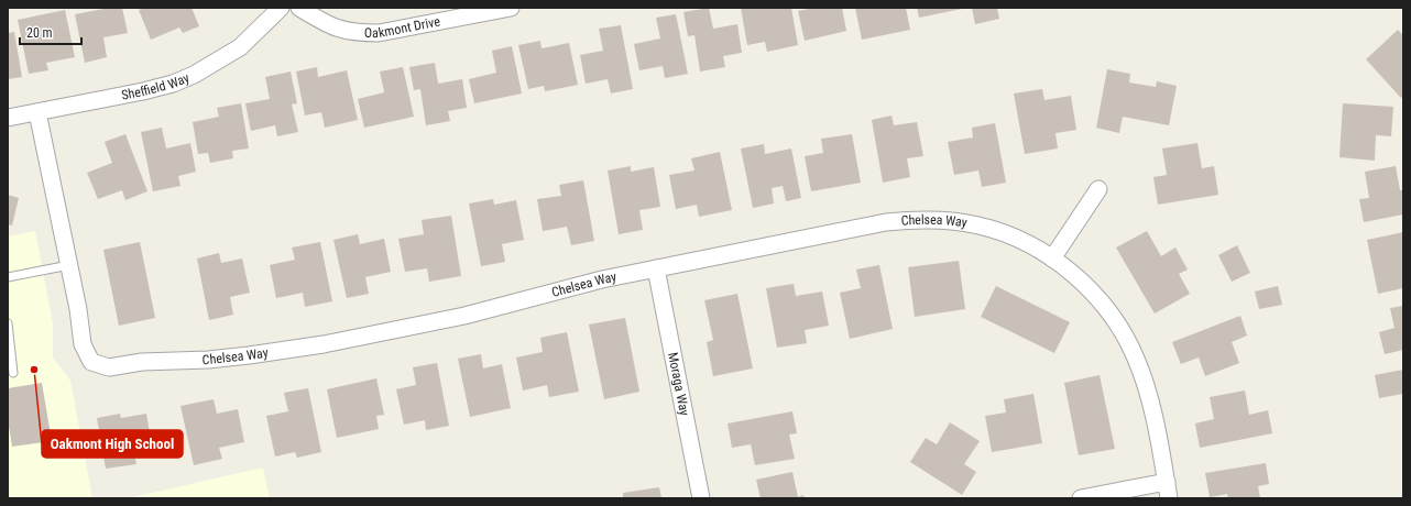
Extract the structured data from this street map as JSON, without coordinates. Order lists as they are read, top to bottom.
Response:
{
  "streets": {
    "street": [
      "Oakmont Drive",
      "Sheffield Way",
      "Chelsea Way",
      "Moraga Way"
    ]
  },
  "crossings": [
    ["Sheffield Way", "Chelsea Way"],
    ["Chelsea Way", "Moraga Way"]
  ],
  "places": ["Oakmont High School"],
  "scale_bar": "20 m"
}
